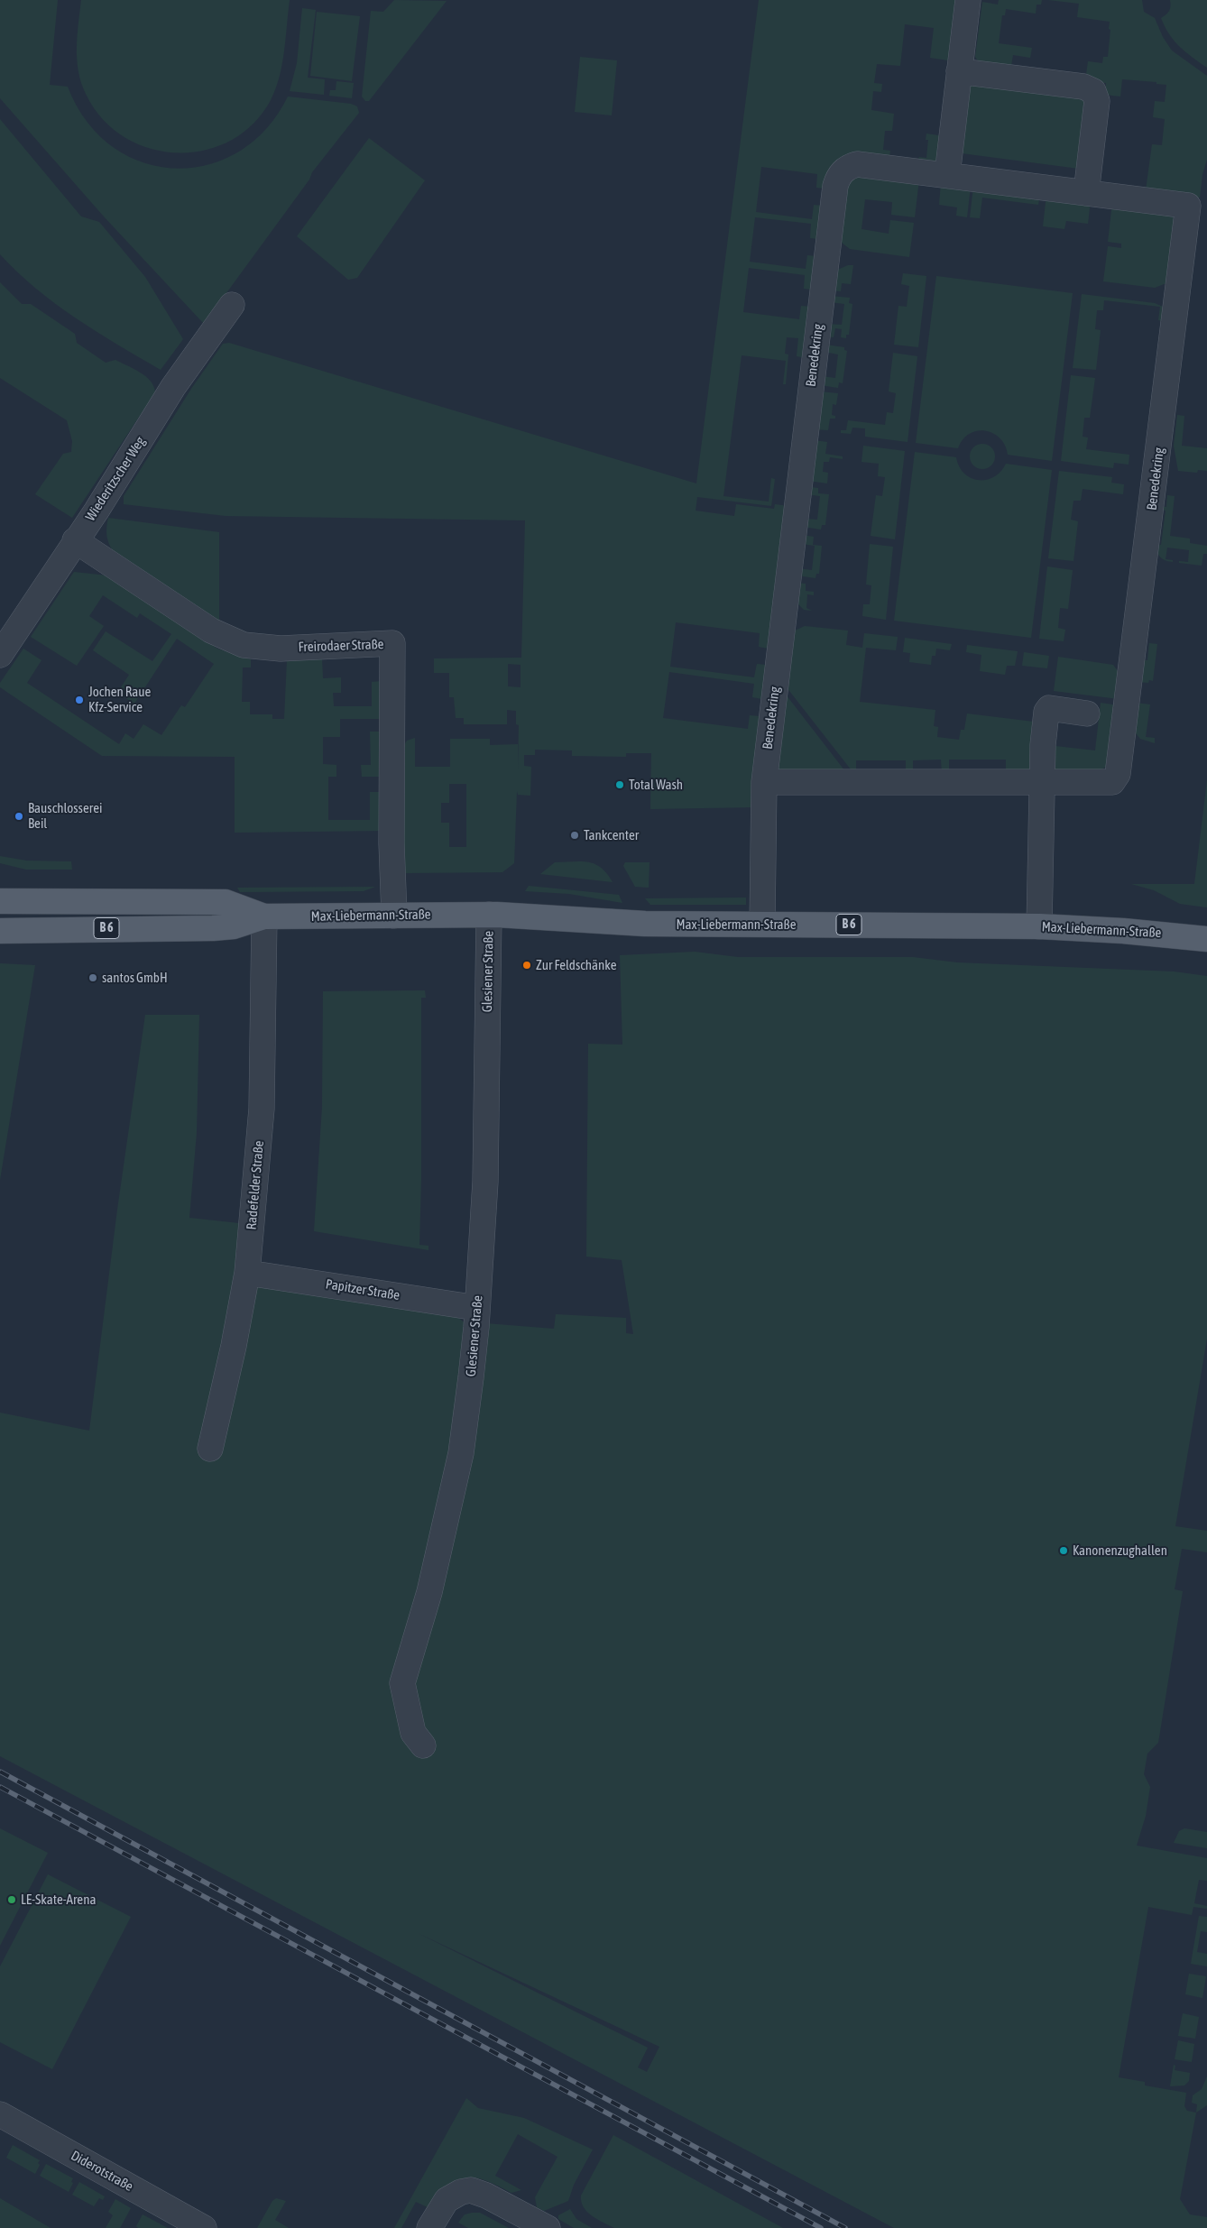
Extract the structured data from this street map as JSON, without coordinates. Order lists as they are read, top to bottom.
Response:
{
  "streets": {
    "main road": ["Max-Liebermann-Straße", "B 6"],
    "street": [
      "Benedekring",
      "Wiederitzscher Weg",
      "Freirodaer Straße",
      "Glesiener Straße",
      "Radefelder Straße",
      "Papitzer Straße",
      "Diderotstraße"
    ]
  },
  "crossings": [
    ["Benedekring", "Max-Liebermann-Straße"],
    ["Wiederitzscher Weg", "Freirodaer Straße"],
    ["Freirodaer Straße", "Max-Liebermann-Straße"],
    ["Max-Liebermann-Straße", "Glesiener Straße"],
    ["Max-Liebermann-Straße", "Radefelder Straße"],
    ["Glesiener Straße", "Papitzer Straße"],
    ["Radefelder Straße", "Papitzer Straße"]
  ],
  "places": [
    "Jochen Raue Kfz-Service",
    "Total Wash",
    "Bauschlosserei Beil",
    "Tankcenter",
    "Zur Feldschänke",
    "santos GmbH",
    "Kanonenzughallen",
    "LE-Skate-Arena"
  ]
}
